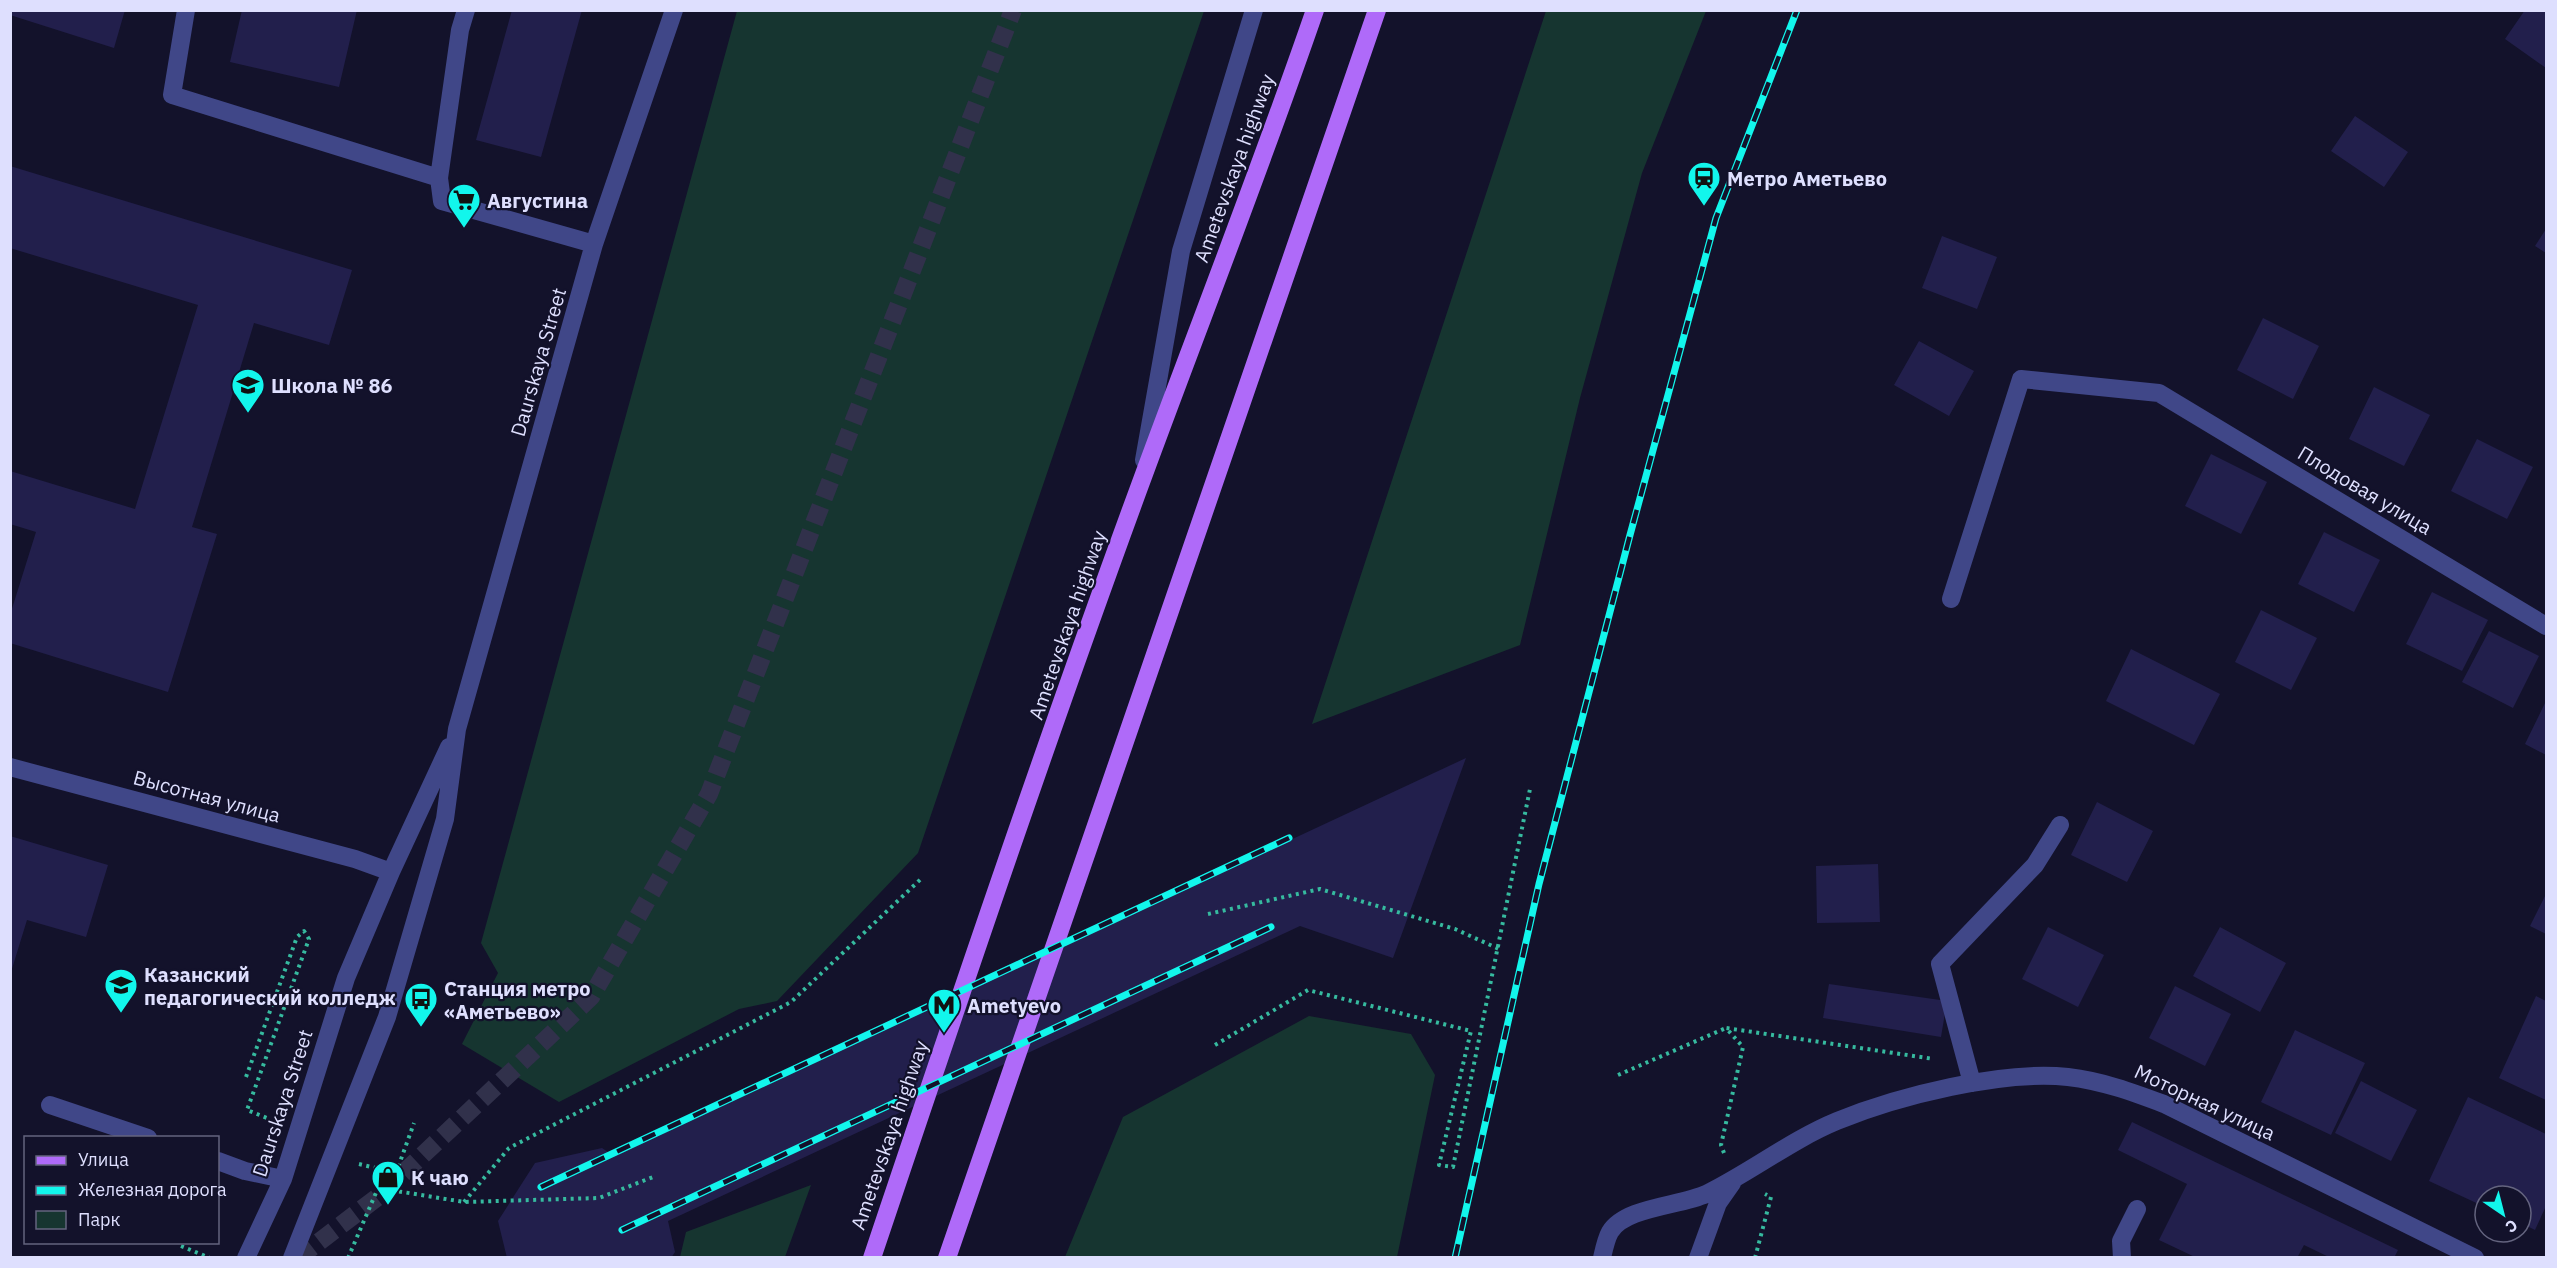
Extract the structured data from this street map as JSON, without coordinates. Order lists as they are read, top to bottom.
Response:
{
  "streets": {
    "main road": ["Ametevskaya highway"],
    "street": [
      "Daurskaya Street",
      "Плодовая улица",
      "Высотная улица",
      "Моторная улица"
    ]
  },
  "crossings": [
    ["Daurskaya Street", "Высотная улица"]
  ],
  "places": {
    "station": ["Метро Аметьево"],
    "supermarket": ["Августина"],
    "school or university": ["Школа № 86", "Казанский педагогический колледж"],
    "bus stop": ["Станция метро «Аметьево»"],
    "metro station": ["Ametyevo"],
    "shop": ["К чаю"]
  },
  "legend": ["Улица", "Железная дорога", "Парк"],
  "north": "bottom right"
}
